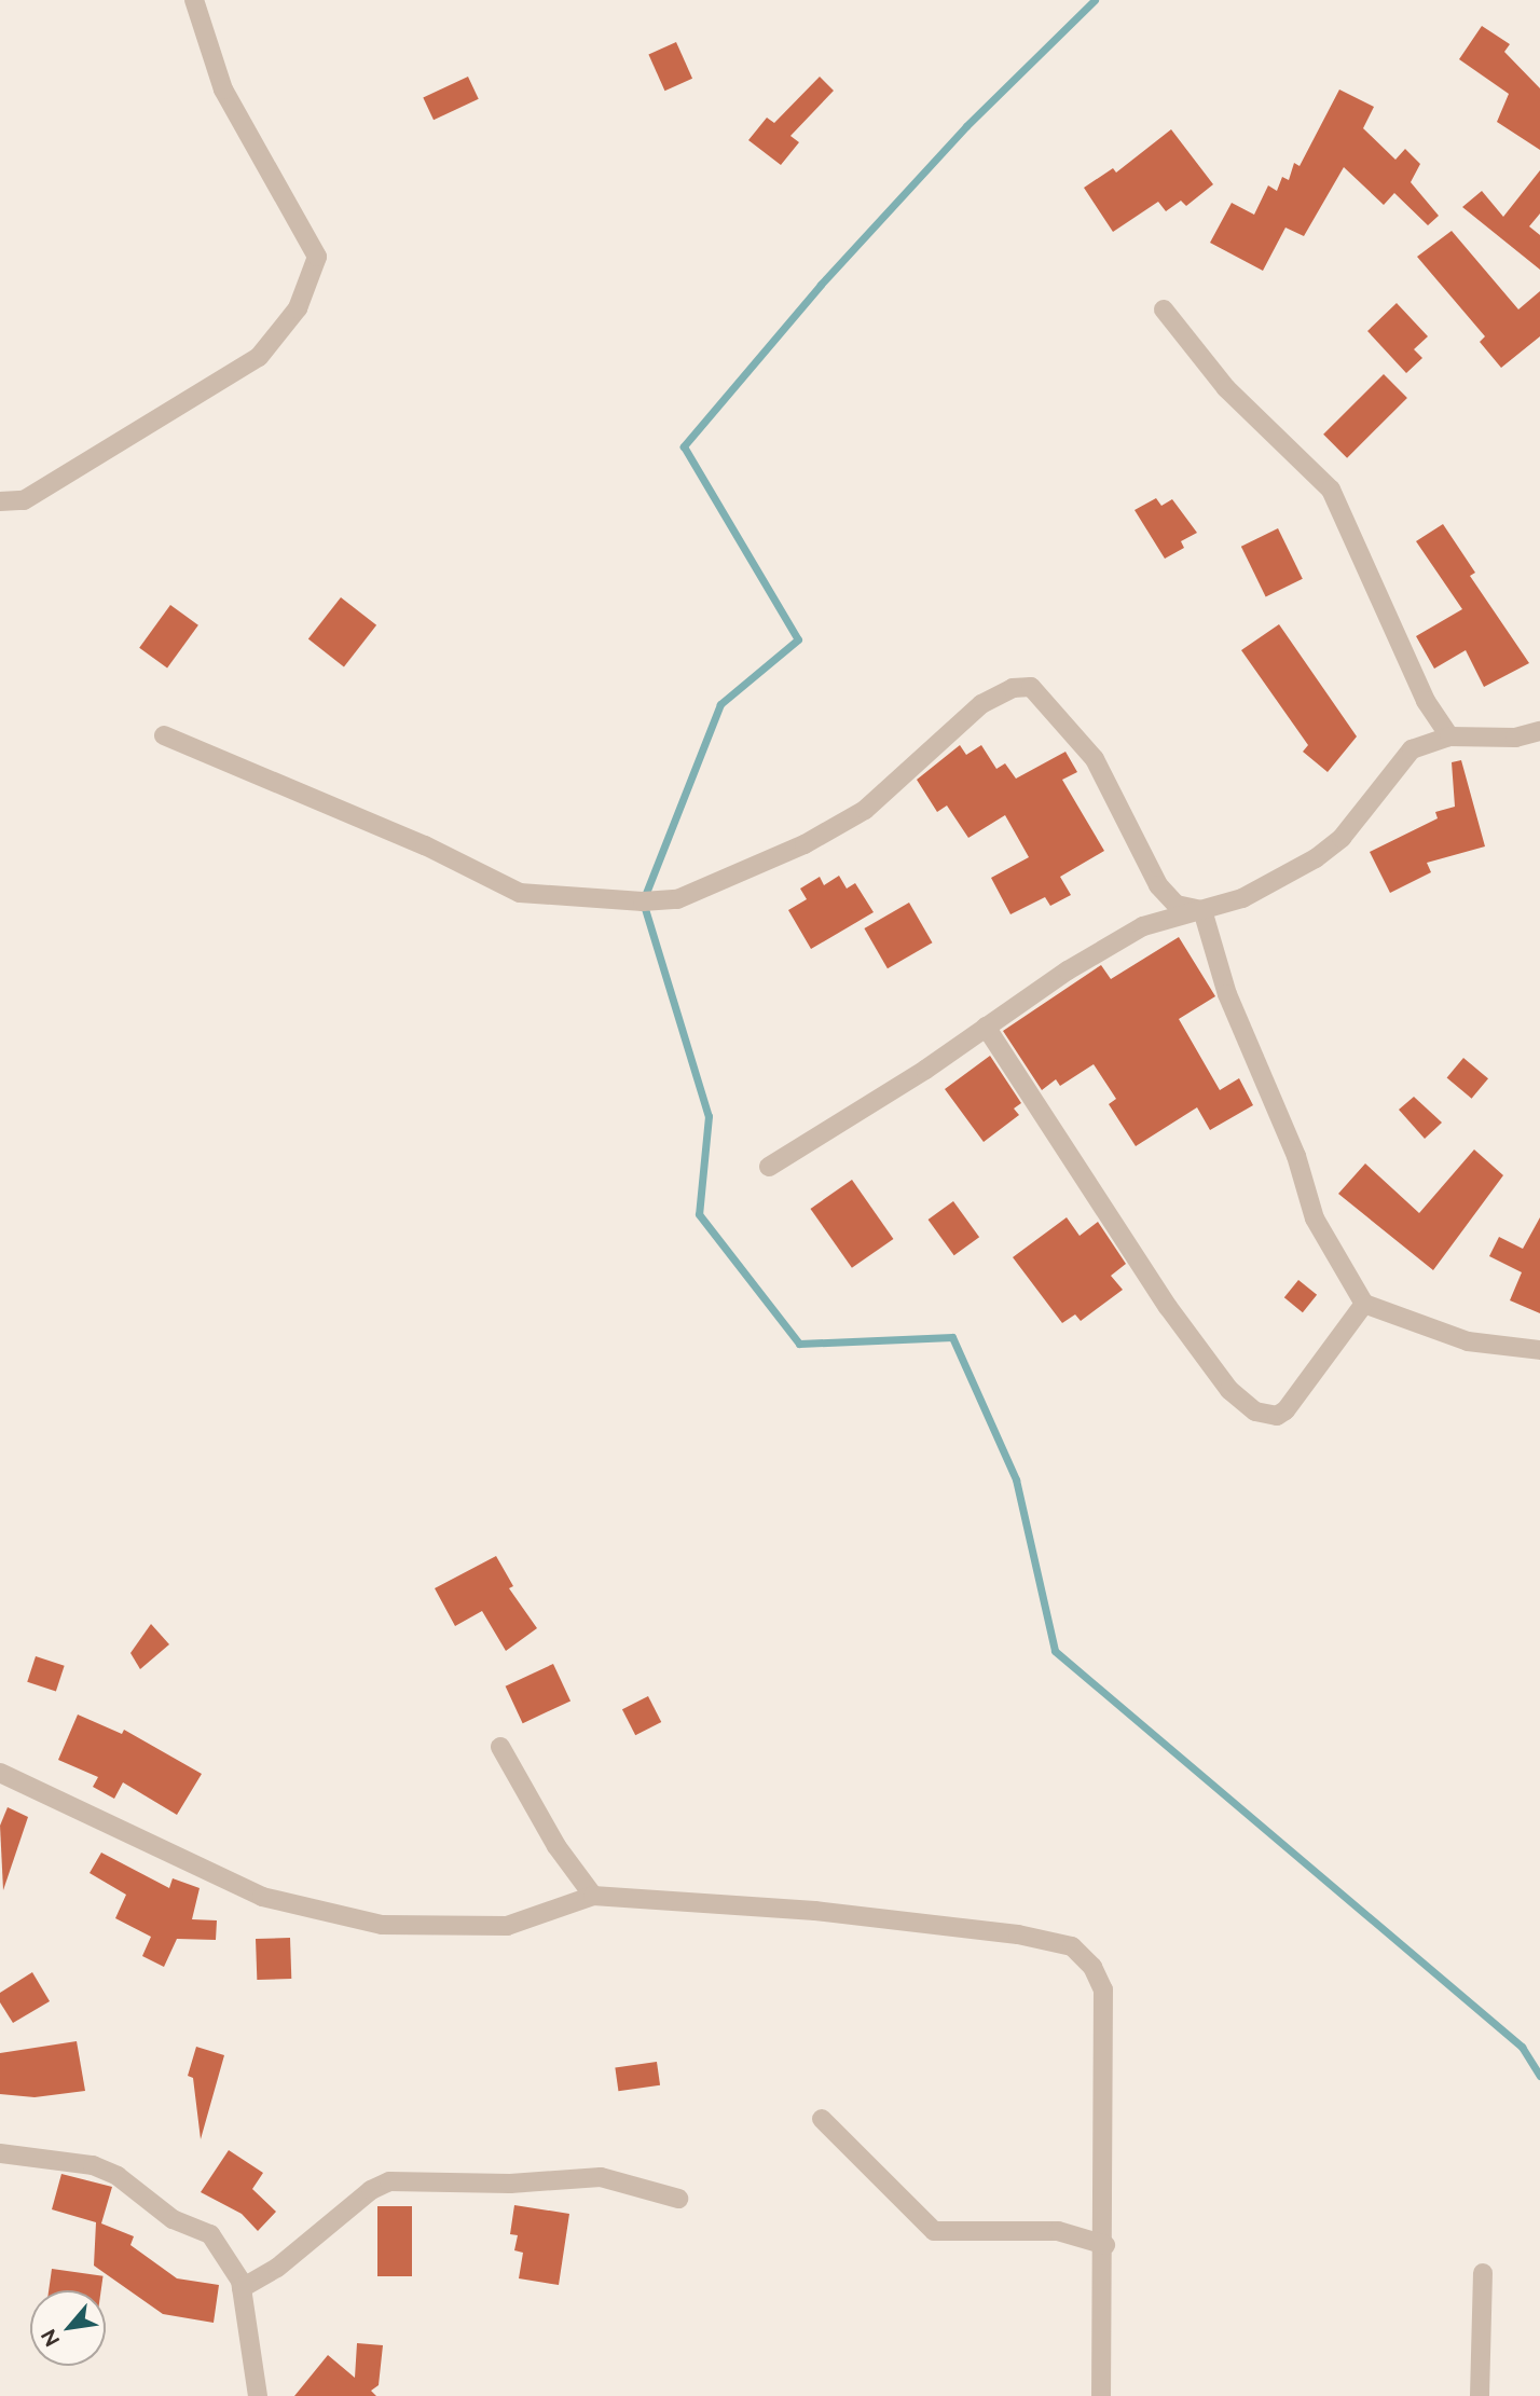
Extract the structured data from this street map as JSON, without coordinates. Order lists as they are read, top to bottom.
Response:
{
  "north": "bottom left"
}
